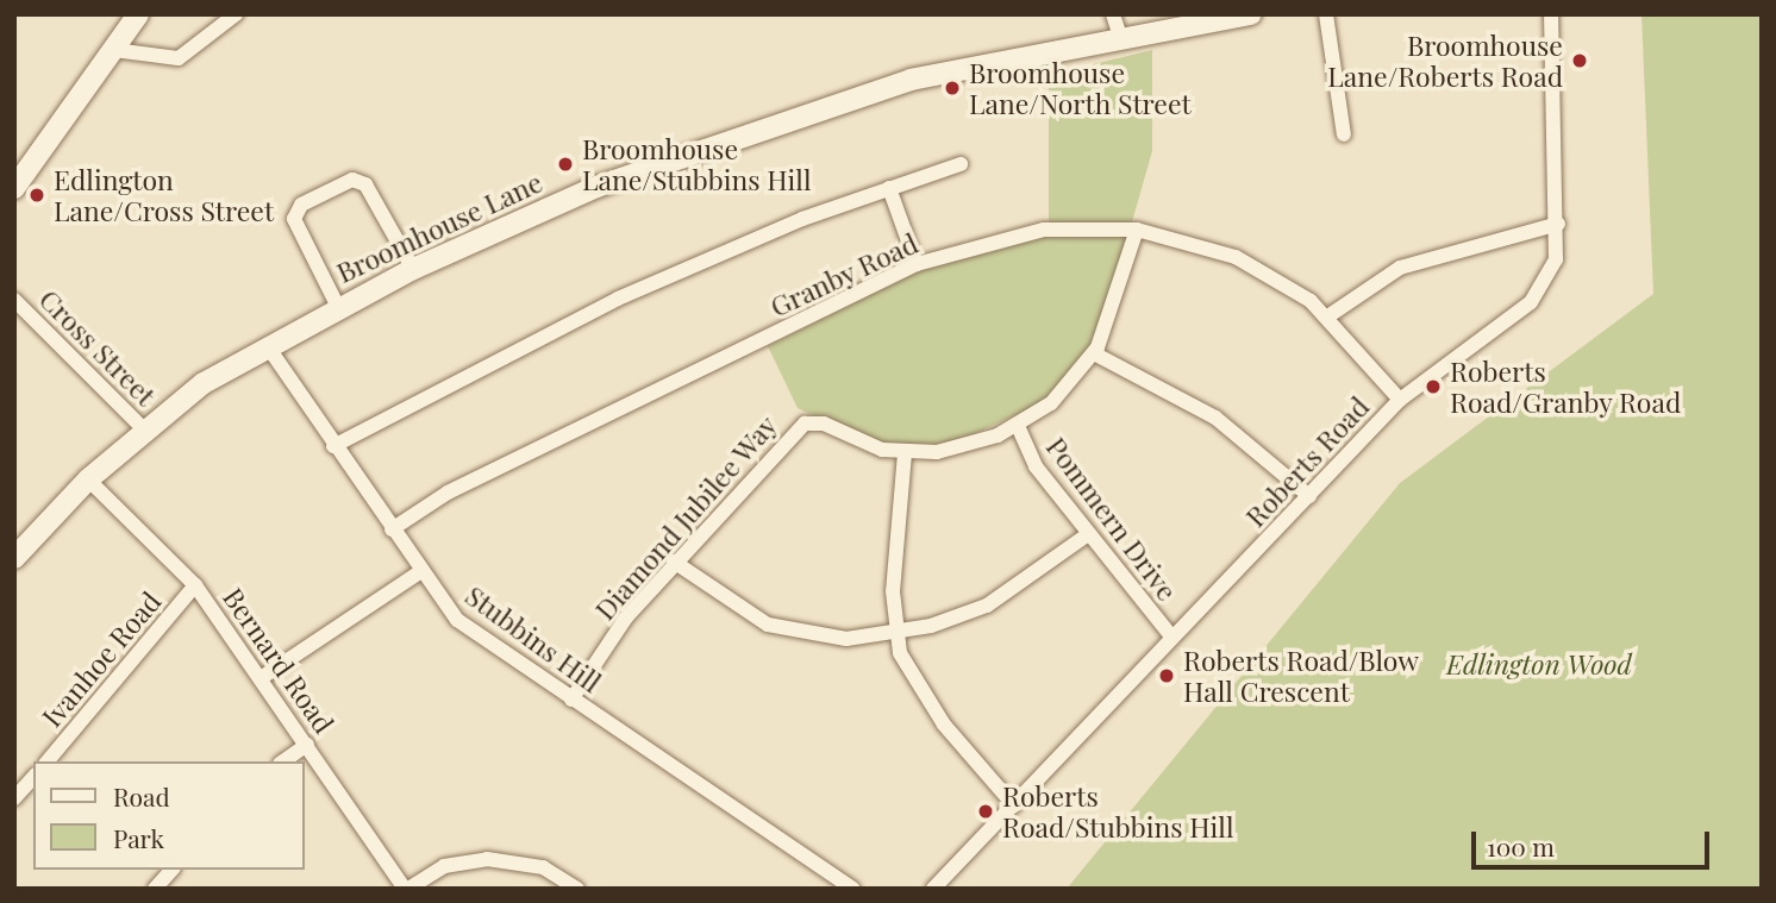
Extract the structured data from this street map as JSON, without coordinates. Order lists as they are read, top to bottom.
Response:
{
  "streets": {
    "street": [
      "Broomhouse Lane",
      "Granby Road",
      "Cross Street",
      "Roberts Road",
      "Diamond Jubilee Way",
      "Pommern Drive",
      "Stubbins Hill",
      "Ivanhoe Road",
      "Bernard Road"
    ]
  },
  "crossings": [
    ["Broomhouse Lane", "Cross Street"],
    ["Broomhouse Lane", "Stubbins Hill"],
    ["Broomhouse Lane", "Bernard Road"],
    ["Granby Road", "Roberts Road"],
    ["Granby Road", "Diamond Jubilee Way"],
    ["Granby Road", "Stubbins Hill"],
    ["Roberts Road", "Pommern Drive"],
    ["Diamond Jubilee Way", "Pommern Drive"],
    ["Diamond Jubilee Way", "Stubbins Hill"],
    ["Ivanhoe Road", "Bernard Road"]
  ],
  "parks": ["Edlington Wood"],
  "places": [
    "Broomhouse Lane/Roberts Road",
    "Broomhouse Lane/North Street",
    "Broomhouse Lane/Stubbins Hill",
    "Edlington Lane/Cross Street",
    "Roberts Road/Granby Road",
    "Roberts Road/Blow Hall Crescent",
    "Roberts Road/Stubbins Hill"
  ],
  "legend": ["Road", "Park"],
  "scale_bar": "100 m"
}
